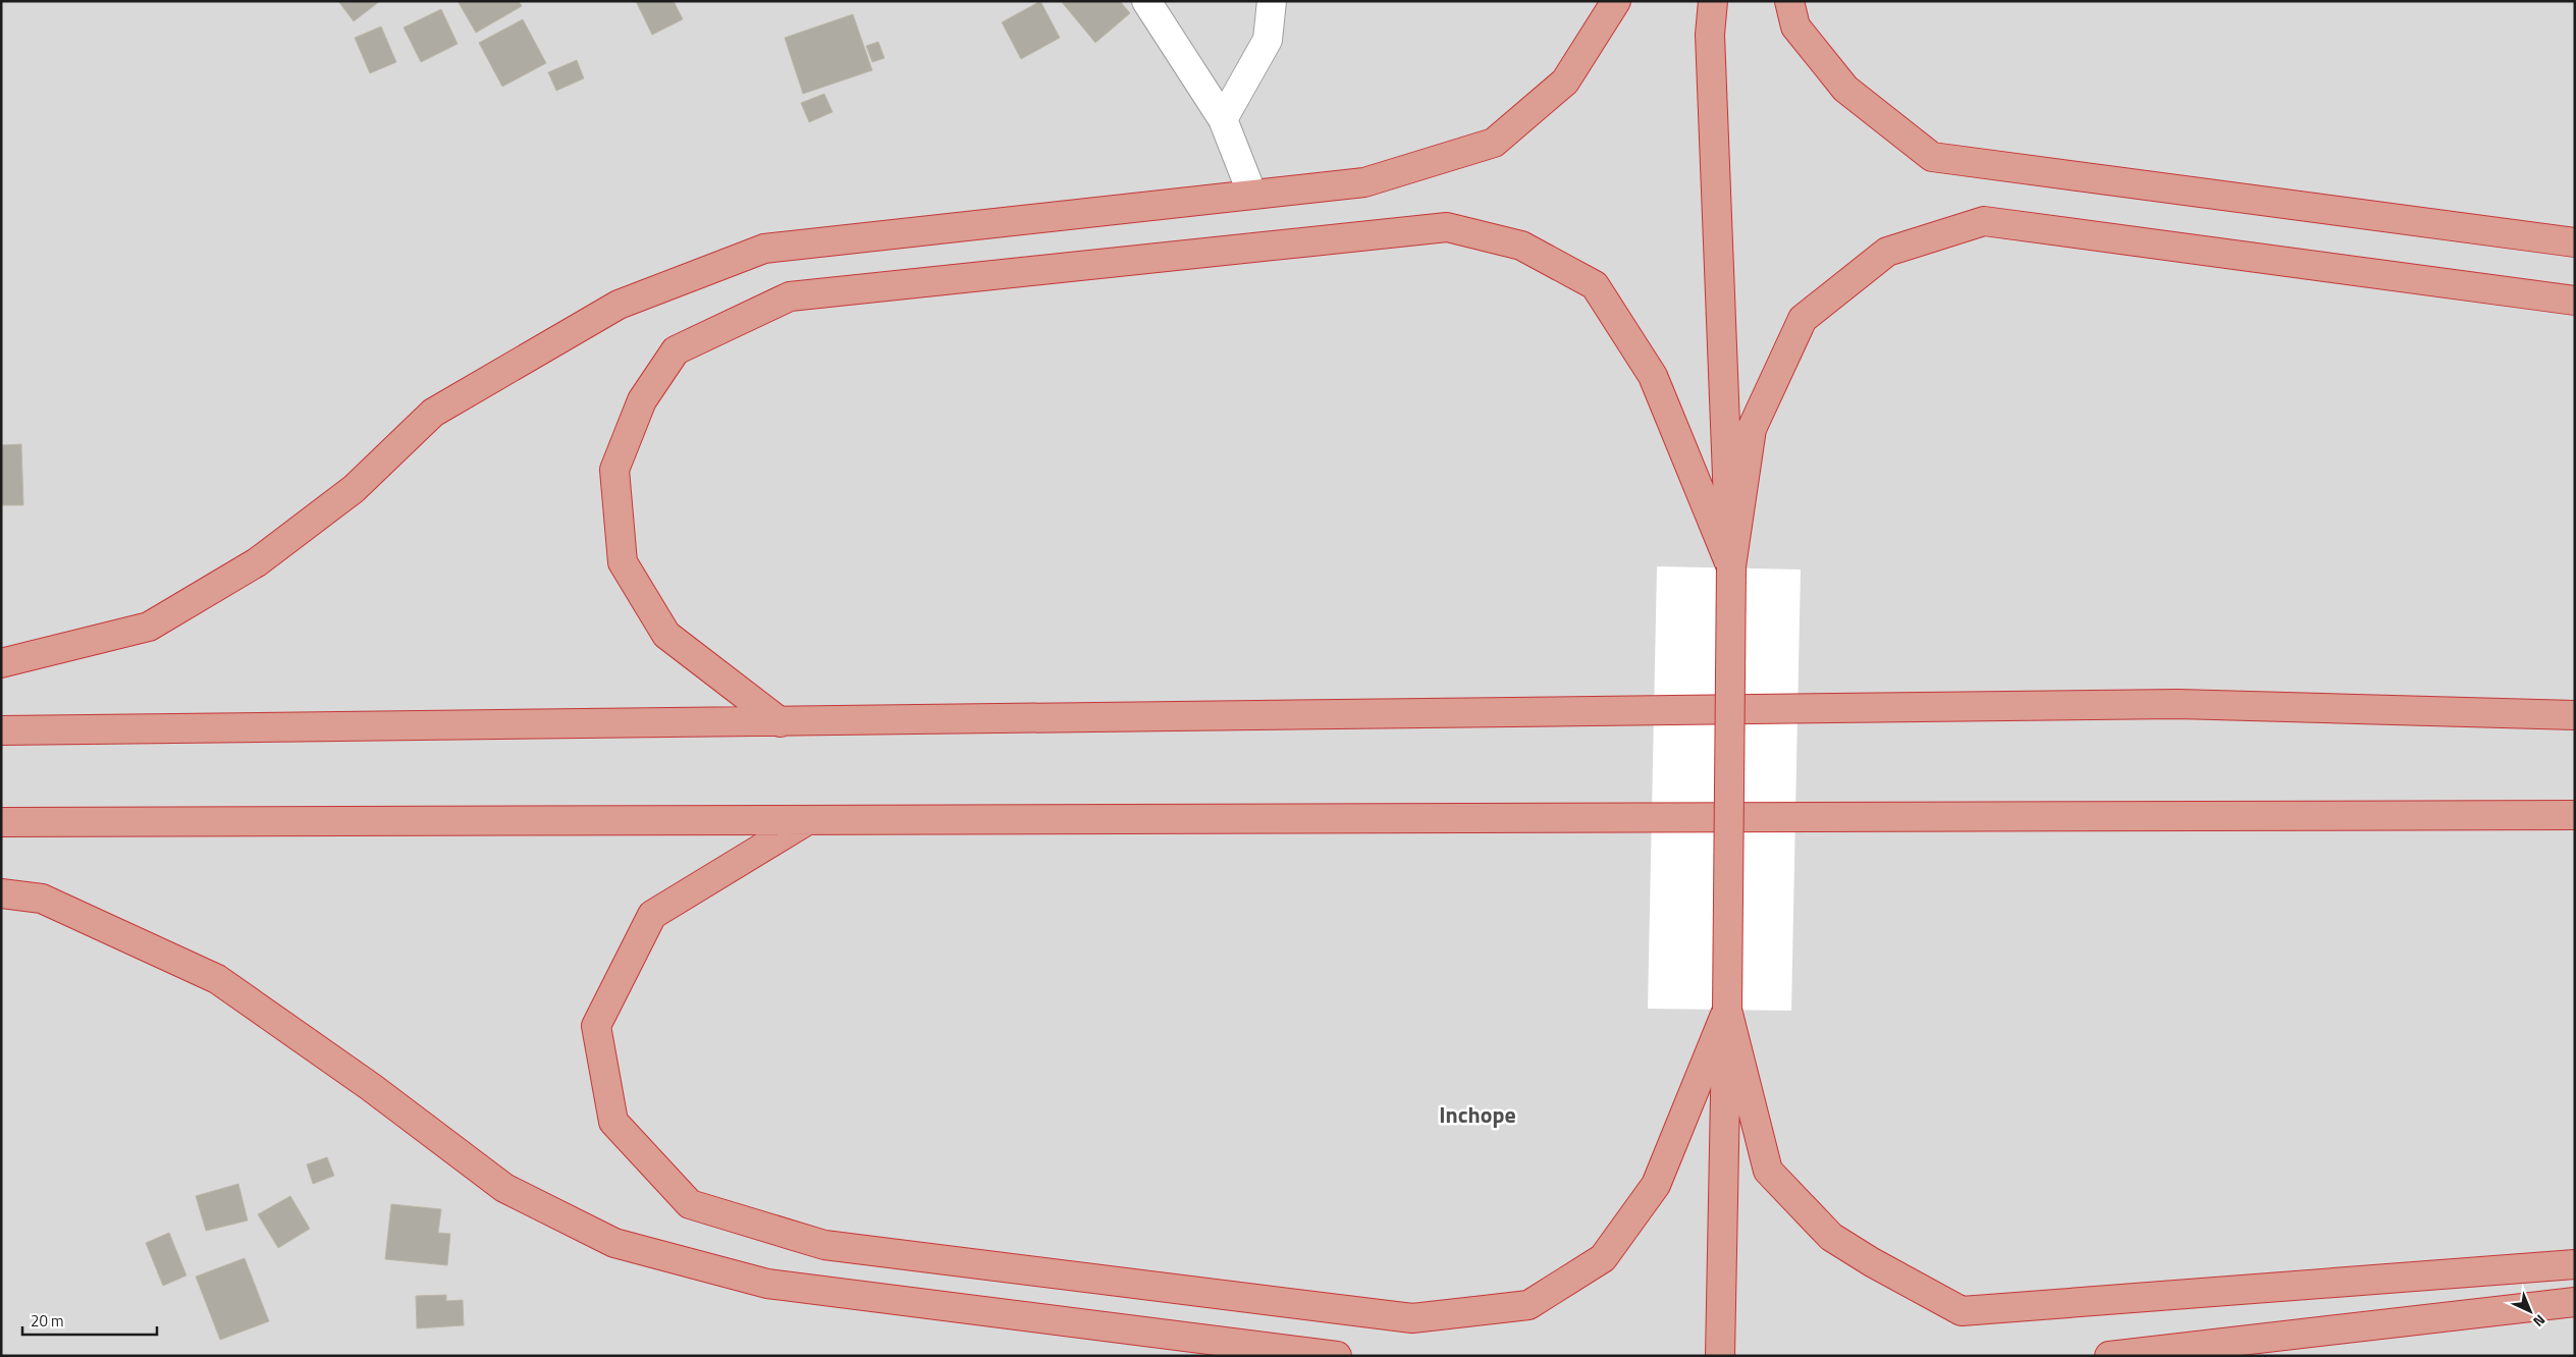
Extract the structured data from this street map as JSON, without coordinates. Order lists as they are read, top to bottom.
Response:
{
  "districts": ["Inchope"],
  "scale_bar": "20 m",
  "north": "bottom right"
}
